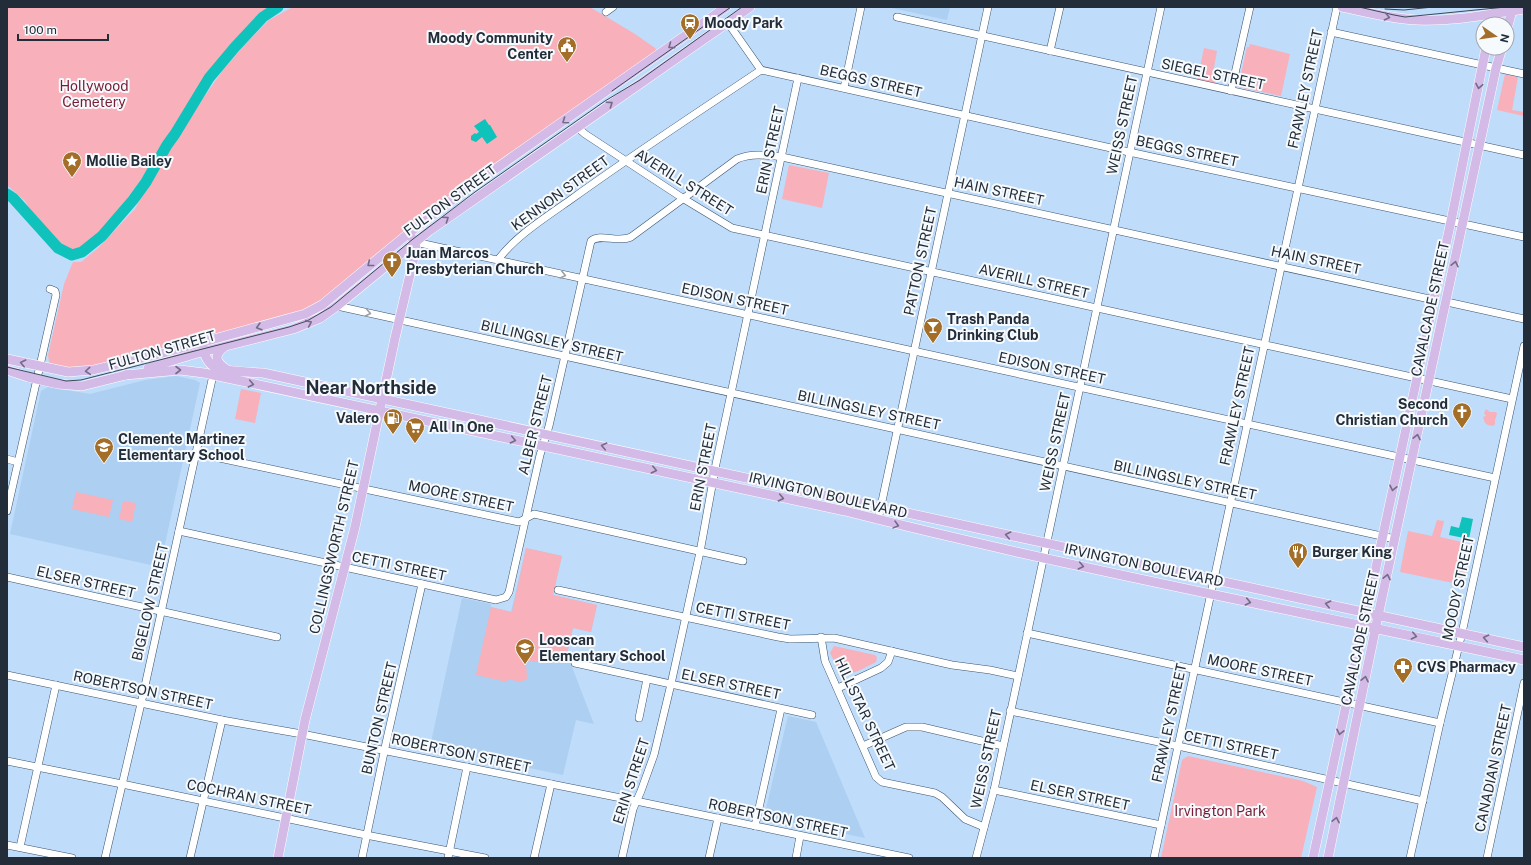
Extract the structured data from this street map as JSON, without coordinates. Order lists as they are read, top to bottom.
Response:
{
  "streets": {
    "main road": [
      "FULTON STREET",
      "CAVALCADE STREET",
      "IRVINGTON BOULEVARD",
      "COLLINGSWORTH STREET"
    ],
    "street": [
      "SIEGEL STREET",
      "BEGGS STREET",
      "FRAWLEY STREET",
      "WEISS STREET",
      "ERIN STREET",
      "AVERILL STREET",
      "HAIN STREET",
      "KENNON STREET",
      "PATTON STREET",
      "EDISON STREET",
      "BILLINGSLEY STREET",
      "ALBER STREET",
      "MOORE STREET",
      "CETTI STREET",
      "ELSER STREET",
      "MOODY STREET",
      "BIGELOW STREET",
      "ROBERTSON STREET",
      "HILLSTAR STREET",
      "BUNTON STREET",
      "CANADIAN STREET",
      "COCHRAN STREET"
    ]
  },
  "crossings": [
    ["SIEGEL STREET", "FRAWLEY STREET"],
    ["SIEGEL STREET", "WEISS STREET"],
    ["SIEGEL STREET", "PATTON STREET"],
    ["SIEGEL STREET", "CAVALCADE STREET"],
    ["BEGGS STREET", "FRAWLEY STREET"],
    ["BEGGS STREET", "WEISS STREET"],
    ["BEGGS STREET", "ERIN STREET"],
    ["BEGGS STREET", "KENNON STREET"],
    ["BEGGS STREET", "PATTON STREET"],
    ["BEGGS STREET", "CAVALCADE STREET"],
    ["FRAWLEY STREET", "AVERILL STREET"],
    ["FRAWLEY STREET", "HAIN STREET"],
    ["FRAWLEY STREET", "EDISON STREET"],
    ["FRAWLEY STREET", "BILLINGSLEY STREET"],
    ["FRAWLEY STREET", "IRVINGTON BOULEVARD"],
    ["FRAWLEY STREET", "MOORE STREET"],
    ["FRAWLEY STREET", "CETTI STREET"],
    ["FRAWLEY STREET", "ELSER STREET"],
    ["WEISS STREET", "AVERILL STREET"],
    ["WEISS STREET", "HAIN STREET"],
    ["WEISS STREET", "EDISON STREET"],
    ["WEISS STREET", "BILLINGSLEY STREET"],
    ["WEISS STREET", "IRVINGTON BOULEVARD"],
    ["WEISS STREET", "MOORE STREET"],
    ["WEISS STREET", "CETTI STREET"],
    ["WEISS STREET", "ELSER STREET"],
    ["WEISS STREET", "HILLSTAR STREET"],
    ["ERIN STREET", "AVERILL STREET"],
    ["ERIN STREET", "HAIN STREET"],
    ["ERIN STREET", "EDISON STREET"],
    ["ERIN STREET", "BILLINGSLEY STREET"],
    ["ERIN STREET", "IRVINGTON BOULEVARD"],
    ["ERIN STREET", "MOORE STREET"],
    ["ERIN STREET", "CETTI STREET"],
    ["ERIN STREET", "ELSER STREET"],
    ["ERIN STREET", "ROBERTSON STREET"],
    ["AVERILL STREET", "HAIN STREET"],
    ["AVERILL STREET", "KENNON STREET"],
    ["AVERILL STREET", "FULTON STREET"],
    ["AVERILL STREET", "PATTON STREET"],
    ["AVERILL STREET", "CAVALCADE STREET"],
    ["AVERILL STREET", "MOODY STREET"],
    ["HAIN STREET", "PATTON STREET"],
    ["HAIN STREET", "CAVALCADE STREET"],
    ["HAIN STREET", "ALBER STREET"],
    ["KENNON STREET", "EDISON STREET"],
    ["FULTON STREET", "EDISON STREET"],
    ["FULTON STREET", "BILLINGSLEY STREET"],
    ["FULTON STREET", "IRVINGTON BOULEVARD"],
    ["FULTON STREET", "COLLINGSWORTH STREET"],
    ["PATTON STREET", "EDISON STREET"],
    ["PATTON STREET", "BILLINGSLEY STREET"],
    ["PATTON STREET", "IRVINGTON BOULEVARD"],
    ["EDISON STREET", "CAVALCADE STREET"],
    ["EDISON STREET", "ALBER STREET"],
    ["EDISON STREET", "COLLINGSWORTH STREET"],
    ["EDISON STREET", "MOODY STREET"],
    ["CAVALCADE STREET", "BILLINGSLEY STREET"],
    ["CAVALCADE STREET", "IRVINGTON BOULEVARD"],
    ["CAVALCADE STREET", "MOORE STREET"],
    ["CAVALCADE STREET", "CETTI STREET"],
    ["BILLINGSLEY STREET", "ALBER STREET"],
    ["BILLINGSLEY STREET", "COLLINGSWORTH STREET"],
    ["ALBER STREET", "IRVINGTON BOULEVARD"],
    ["ALBER STREET", "MOORE STREET"],
    ["ALBER STREET", "CETTI STREET"],
    ["IRVINGTON BOULEVARD", "COLLINGSWORTH STREET"],
    ["IRVINGTON BOULEVARD", "MOODY STREET"],
    ["IRVINGTON BOULEVARD", "BIGELOW STREET"],
    ["MOORE STREET", "COLLINGSWORTH STREET"],
    ["MOORE STREET", "MOODY STREET"],
    ["MOORE STREET", "BIGELOW STREET"],
    ["COLLINGSWORTH STREET", "CETTI STREET"],
    ["COLLINGSWORTH STREET", "ROBERTSON STREET"],
    ["COLLINGSWORTH STREET", "COCHRAN STREET"],
    ["CETTI STREET", "MOODY STREET"],
    ["CETTI STREET", "BIGELOW STREET"],
    ["CETTI STREET", "HILLSTAR STREET"],
    ["CETTI STREET", "BUNTON STREET"],
    ["ELSER STREET", "BIGELOW STREET"],
    ["BIGELOW STREET", "ROBERTSON STREET"],
    ["BIGELOW STREET", "COCHRAN STREET"],
    ["ROBERTSON STREET", "BUNTON STREET"],
    ["BUNTON STREET", "COCHRAN STREET"]
  ],
  "districts": ["Near Northside"],
  "parks": ["Hollywood Cemetery", "Irvington Park"],
  "places": {
    "station": ["Moody Park"],
    "public building": ["Moody Community Center"],
    "place": ["Mollie Bailey"],
    "church": ["Juan Marcos Presbyterian Church", "Second Christian Church"],
    "bar": ["Trash Panda Drinking Club"],
    "fuel station": ["Valero"],
    "supermarket": ["All In One"],
    "school or university": ["Clemente Martinez Elementary School", "Looscan Elementary School"],
    "restaurant": ["Burger King"],
    "pharmacy": ["CVS Pharmacy"]
  },
  "scale_bar": "100 m",
  "north": "right"
}
